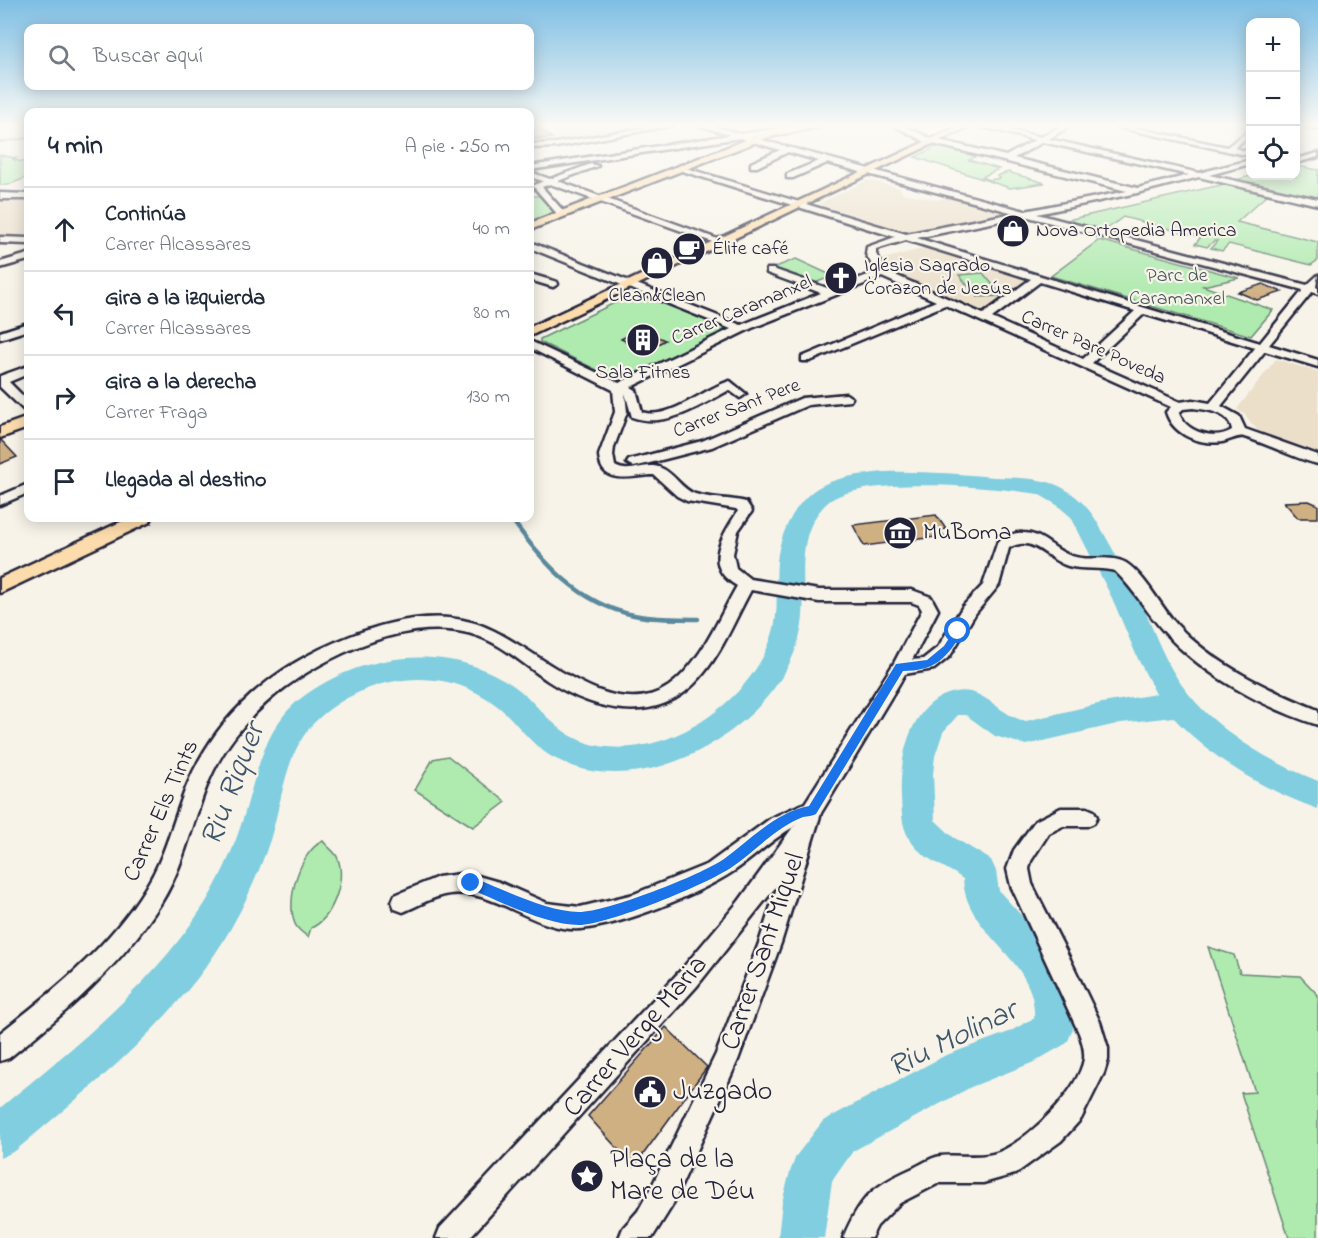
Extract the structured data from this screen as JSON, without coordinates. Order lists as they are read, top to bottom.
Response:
{
  "streets": {
    "street": [
      "Carrer Caramanxel",
      "Carrer Pare Poveda",
      "Carrer Sant Pere",
      "Carrer Els Tints",
      "Carrer Sant Miquel",
      "Carrer Verge Maria"
    ]
  },
  "crossings": [
    ["Carrer Caramanxel", "Carrer Pare Poveda"],
    ["Carrer Sant Miquel", "Carrer Verge Maria"]
  ],
  "water": ["Riu Riquer", "Riu Molinar"],
  "parks": ["Parc de Caramanxel"],
  "places": {
    "shop": ["Nova Ortopedia America", "Clean&Clean"],
    "cafe": ["Élite café"],
    "church": ["Iglésia Sagrado Corazon de Jesús"],
    "building": ["Sala Fitnes"],
    "museum": ["MuBoma"],
    "public building": ["Juzgado"],
    "place": ["Plaça de la Mare de Déu"]
  },
  "page": {
    "map_buttons": ["+", "−"],
    "search": "Buscar aquí",
    "heading": ["4 min", "A pie · 250 m"],
    "list": [
      ["Continúa", "Carrer Alcassares", "40 m"],
      ["Gira a la izquierda", "Carrer Alcassares", "80 m"],
      ["Gira a la derecha", "Carrer Fraga", "130 m"],
      "Llegada al destino"
    ]
  }
}
